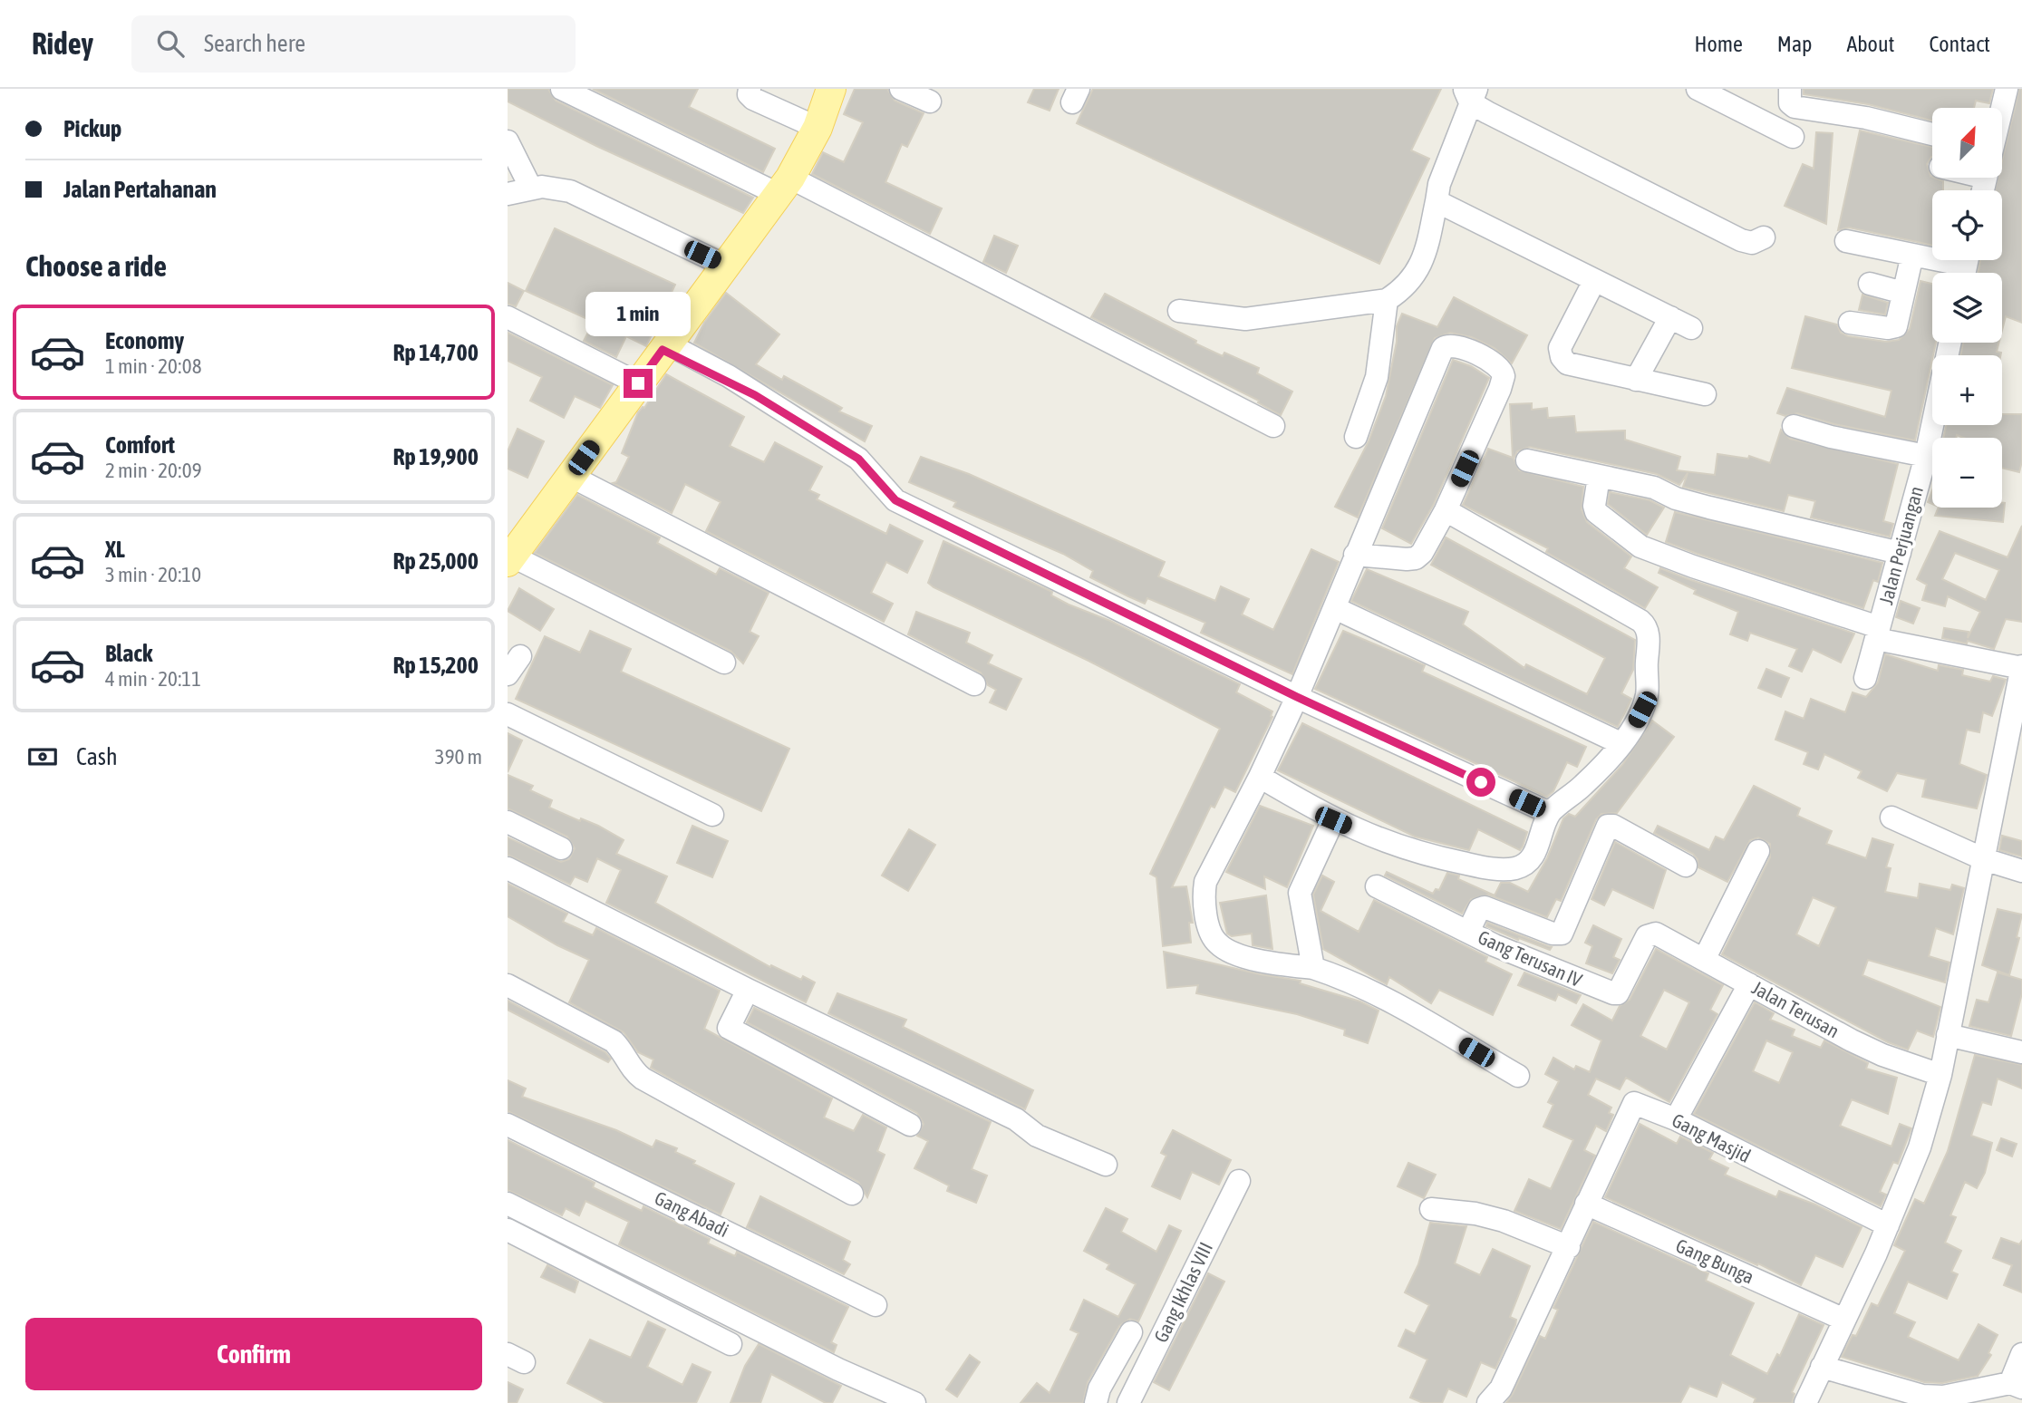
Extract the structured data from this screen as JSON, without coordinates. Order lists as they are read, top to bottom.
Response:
{
  "streets": {
    "street": [
      "Jalan Perjuangan",
      "Gang Terusan IV",
      "Jalan Terusan",
      "Gang Masjid",
      "Gang Abadi",
      "Gang Bunga",
      "Gang Ikhlas VIII"
    ]
  },
  "crossings": [
    ["Gang Terusan IV", "Jalan Terusan"],
    ["Gang Masjid", "Gang Bunga"]
  ],
  "north": "top right",
  "page": {
    "header": "Ridey",
    "search": "Search here",
    "nav": [
      "Home",
      "Map",
      "About",
      "Contact"
    ],
    "banner": ["Pickup", "Jalan Pertahanan"],
    "map_buttons": ["+", "−"],
    "heading": "Choose a ride",
    "bubble": "1 min",
    "list": [
      {
        "name": "Economy",
        "note": "1 min · 20:08",
        "value": "Rp 14,700"
      },
      {
        "name": "Comfort",
        "note": "2 min · 20:09",
        "value": "Rp 19,900"
      },
      {
        "name": "XL",
        "note": "3 min · 20:10",
        "value": "Rp 25,000"
      },
      {
        "name": "Black",
        "note": "4 min · 20:11",
        "value": "Rp 15,200"
      }
    ],
    "pay": ["Cash", "390 m"],
    "buttons": "Confirm"
  }
}
